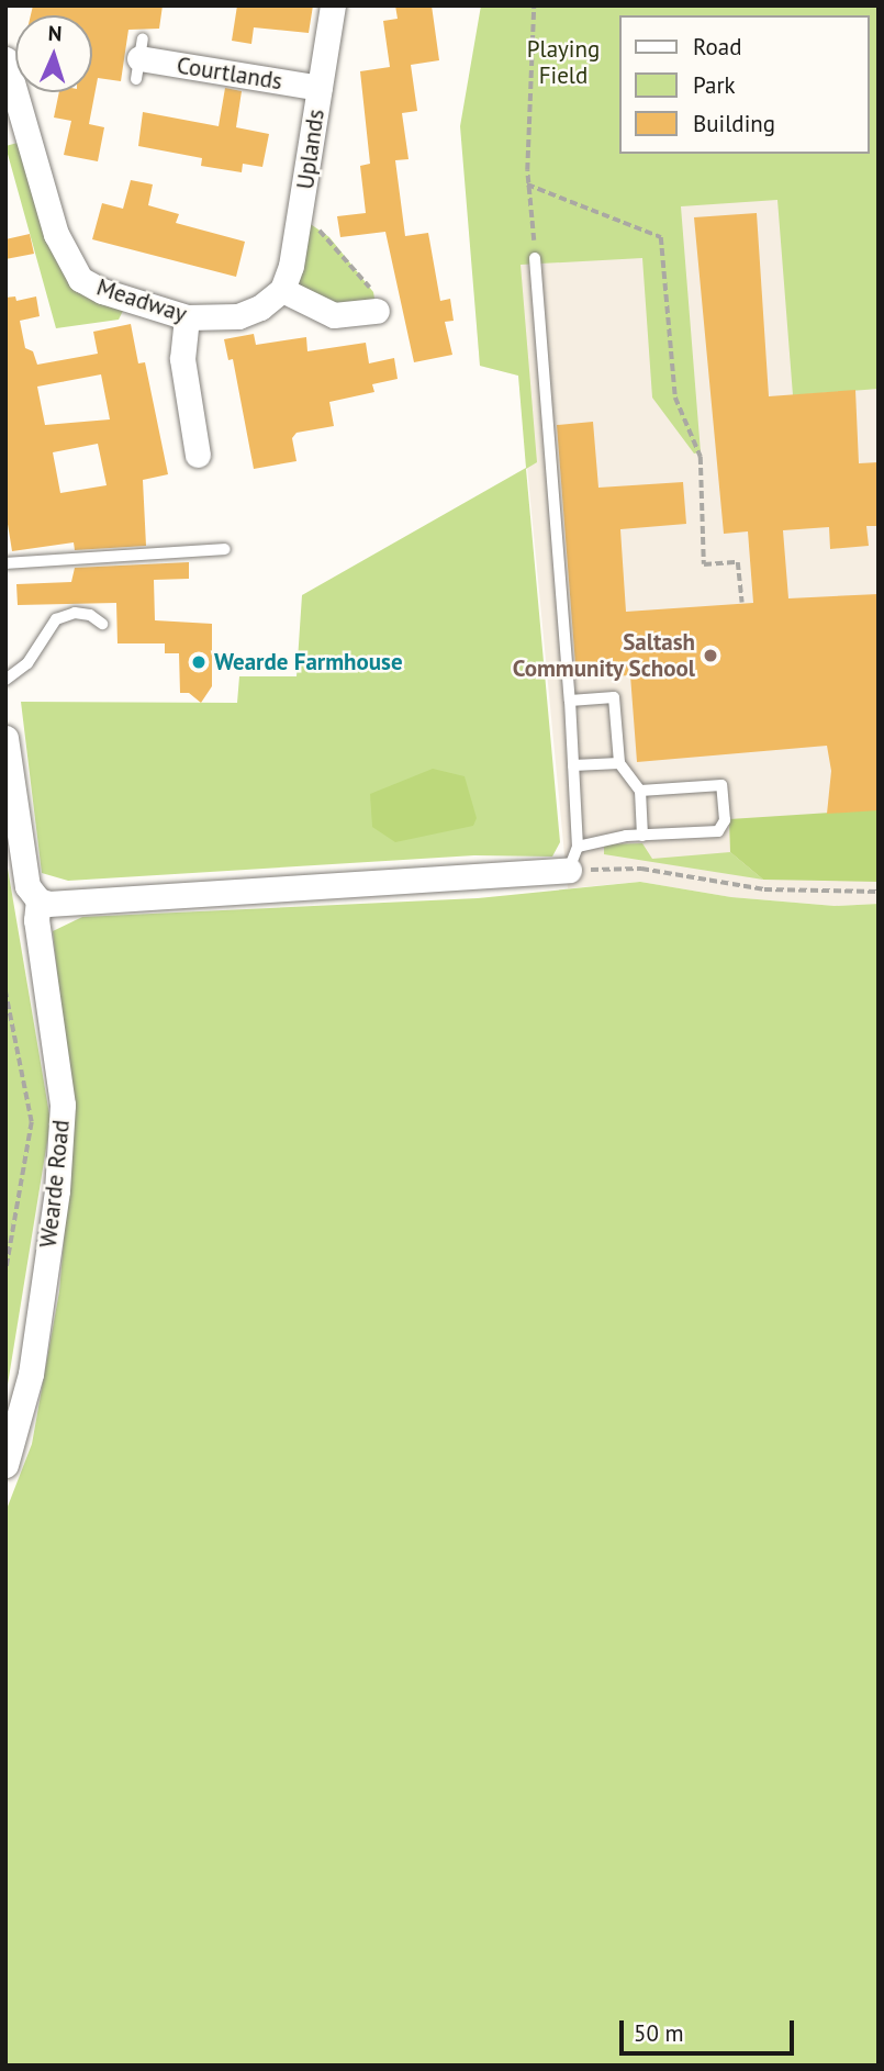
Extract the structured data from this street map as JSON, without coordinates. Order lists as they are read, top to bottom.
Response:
{
  "streets": {
    "street": [
      "Courtlands",
      "Uplands",
      "Meadway",
      "Wearde Road"
    ]
  },
  "crossings": [
    ["Courtlands", "Uplands"],
    ["Uplands", "Meadway"]
  ],
  "parks": ["Playing Field"],
  "places": ["Saltash Community School", "Wearde Farmhouse"],
  "legend": ["Road", "Park", "Building"],
  "scale_bar": "50 m",
  "north": "top"
}
